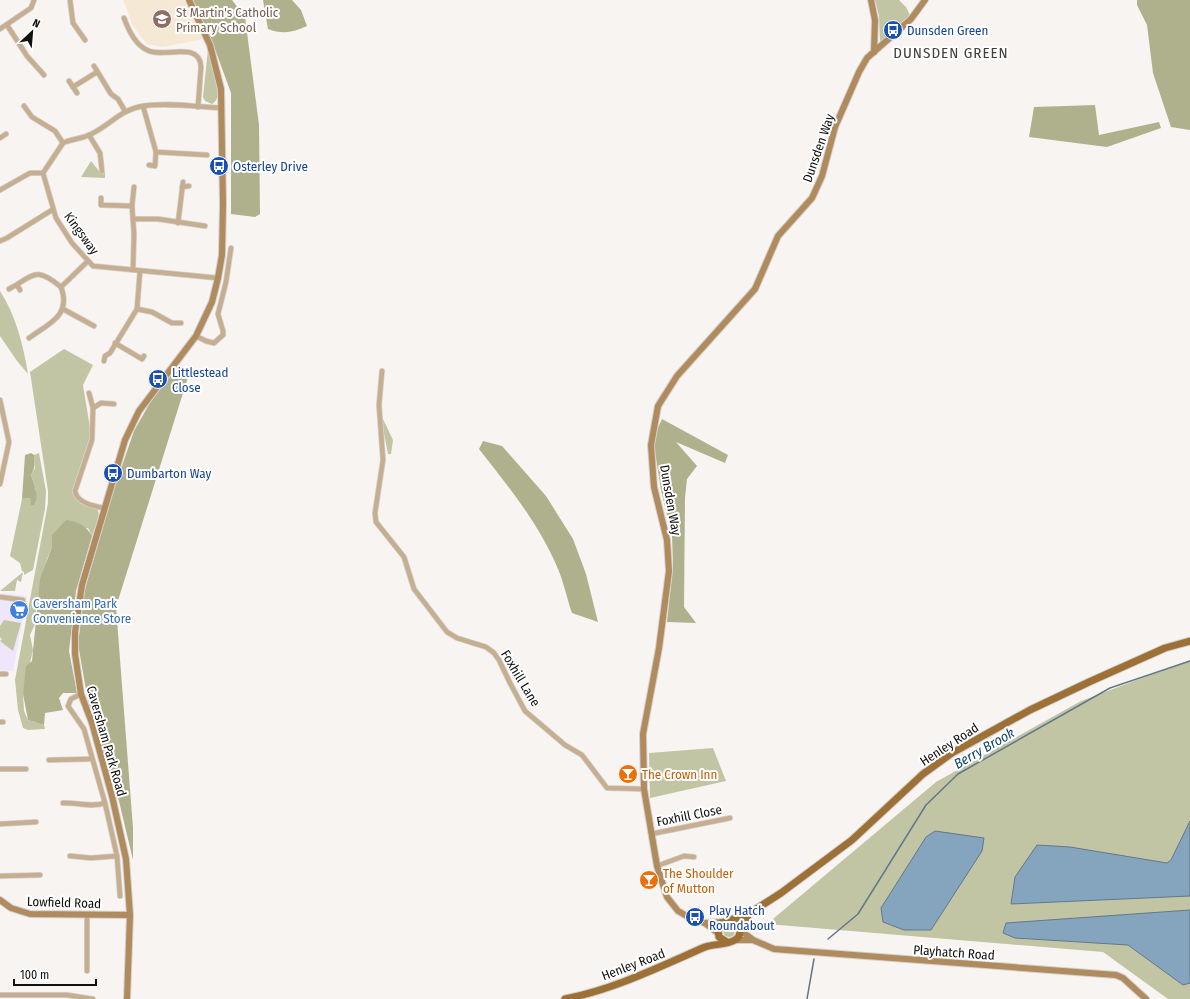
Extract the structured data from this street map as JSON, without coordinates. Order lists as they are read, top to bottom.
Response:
{
  "streets": {
    "main road": ["Henley Road"],
    "street": [
      "Dunsden Way",
      "Kingsway",
      "Foxhill Lane",
      "Caversham Park Road",
      "Foxhill Close",
      "Lowfield Road",
      "Playhatch Road"
    ]
  },
  "crossings": [
    ["Dunsden Way", "Foxhill Lane"],
    ["Dunsden Way", "Henley Road"],
    ["Dunsden Way", "Foxhill Close"],
    ["Dunsden Way", "Playhatch Road"],
    ["Kingsway", "Caversham Park Road"],
    ["Caversham Park Road", "Lowfield Road"],
    ["Henley Road", "Playhatch Road"]
  ],
  "districts": ["DUNSDEN GREEN"],
  "water": ["Berry Brook"],
  "places": {
    "school or university": ["St Martin's Catholic Primary School"],
    "bus stop": [
      "Dunsden Green",
      "Osterley Drive",
      "Littlestead Close",
      "Dumbarton Way",
      "Play Hatch Roundabout"
    ],
    "supermarket": ["Caversham Park Convenience Store"],
    "bar": ["The Crown Inn", "The Shoulder of Mutton"]
  },
  "scale_bar": "100 m",
  "north": "top right"
}
